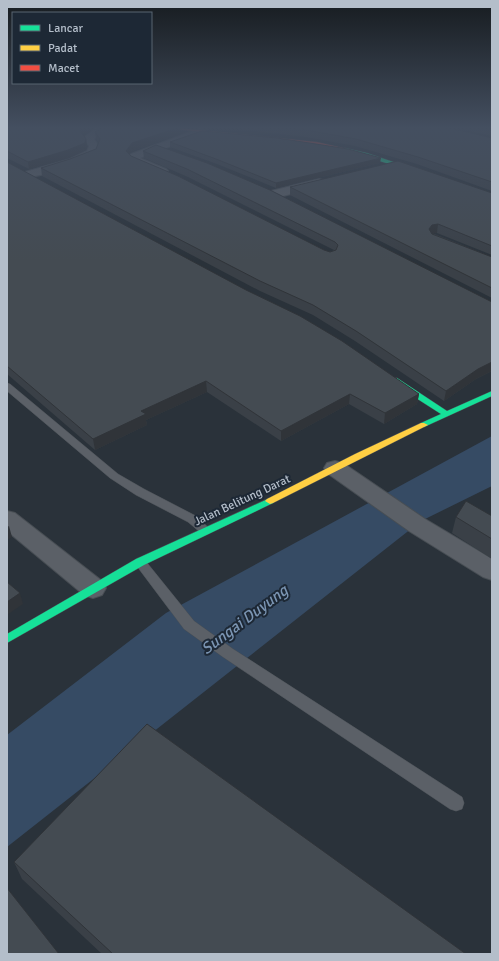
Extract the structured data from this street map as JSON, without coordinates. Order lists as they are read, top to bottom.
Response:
{
  "streets": {
    "main road": ["Jalan Belitung Darat"]
  },
  "water": ["Sungai Duyung"],
  "legend": ["Lancar", "Padat", "Macet"]
}
